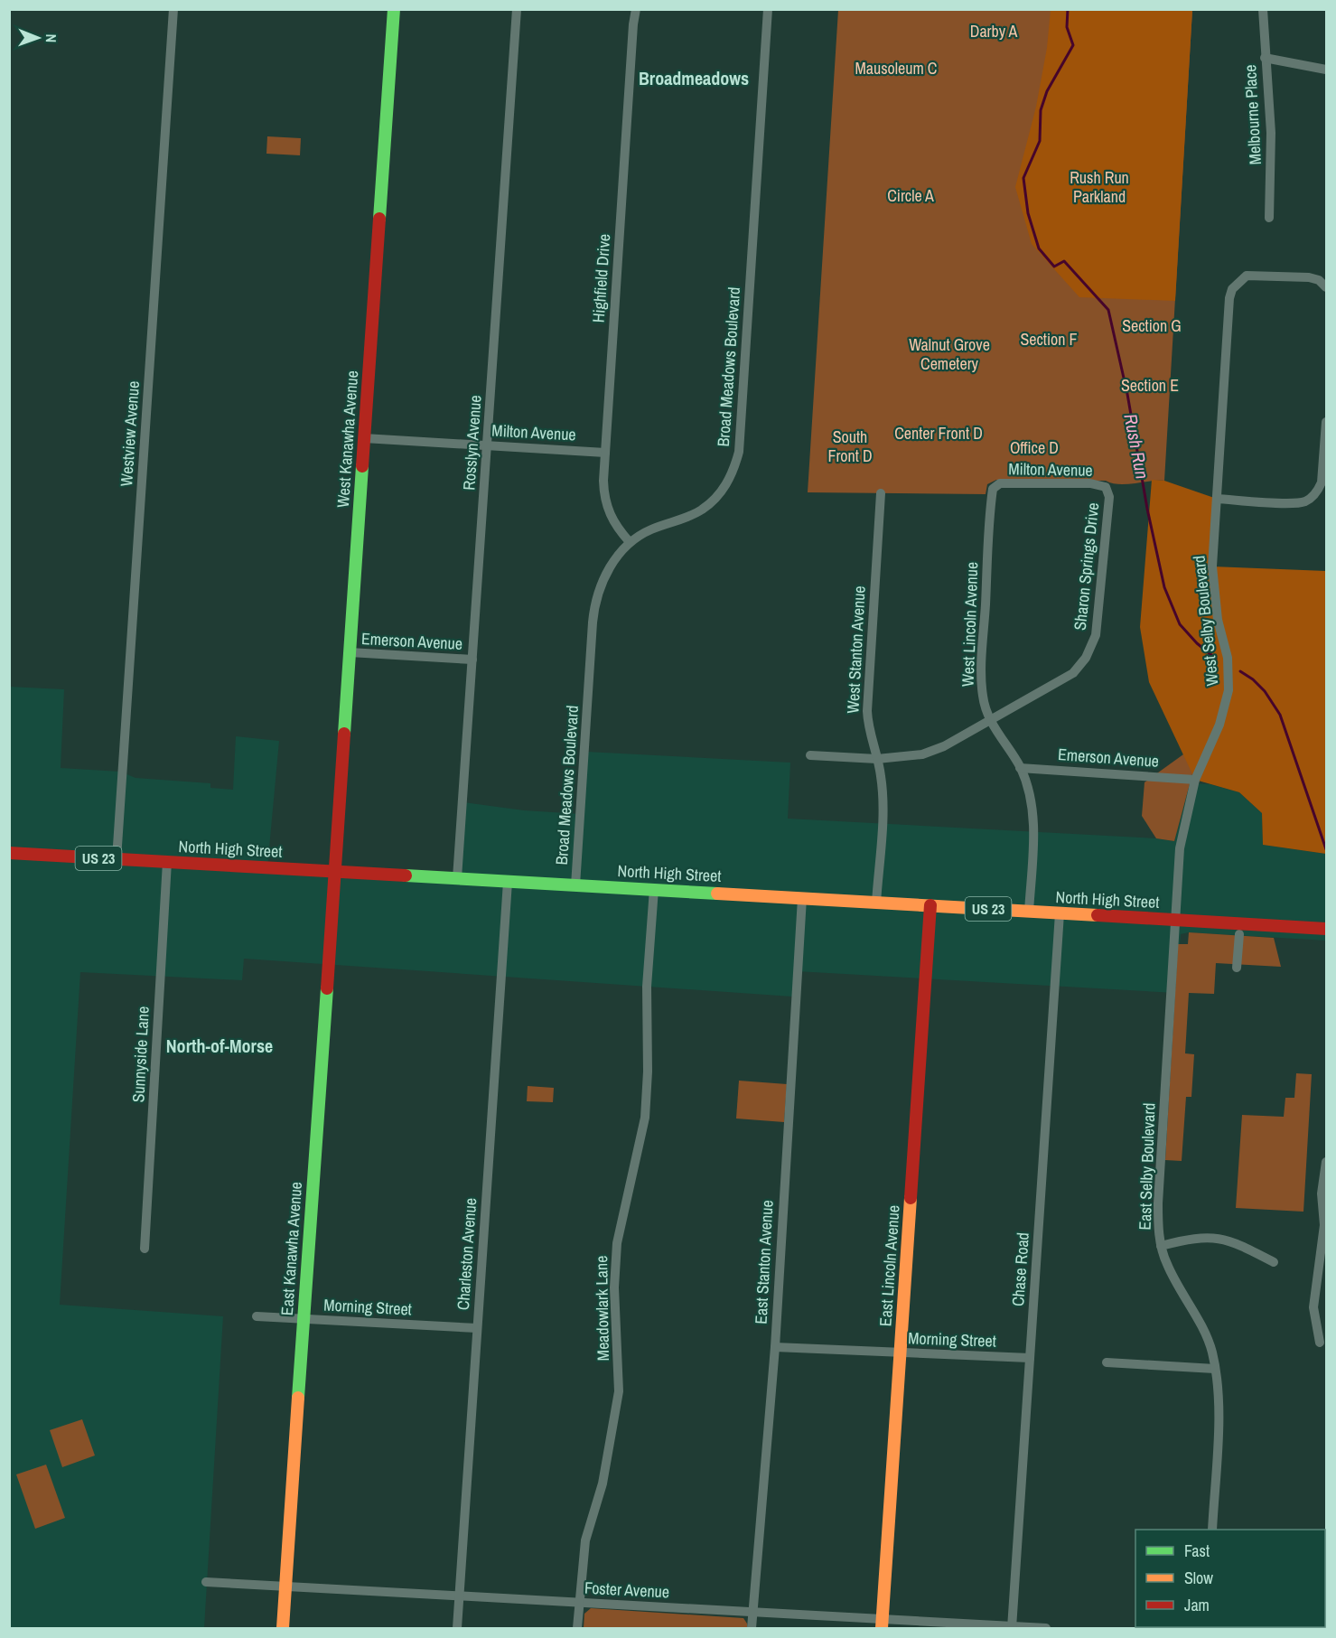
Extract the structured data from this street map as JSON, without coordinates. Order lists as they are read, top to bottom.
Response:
{
  "streets": {
    "main road": [
      "West Kanawha Avenue",
      "North High Street",
      "US 23",
      "East Kanawha Avenue",
      "East Lincoln Avenue"
    ],
    "street": [
      "Melbourne Place",
      "Highfield Drive",
      "Broad Meadows Boulevard",
      "Milton Avenue",
      "Westview Avenue",
      "Rosslyn Avenue",
      "Sharon Springs Drive",
      "West Selby Boulevard",
      "West Lincoln Avenue",
      "Emerson Avenue",
      "West Stanton Avenue",
      "Sunnyside Lane",
      "East Selby Boulevard",
      "Charleston Avenue",
      "East Stanton Avenue",
      "Chase Road",
      "Morning Street",
      "Meadowlark Lane",
      "Foster Avenue"
    ]
  },
  "crossings": [
    ["Highfield Drive", "Broad Meadows Boulevard"],
    ["Highfield Drive", "Milton Avenue"],
    ["Broad Meadows Boulevard", "North High Street"],
    ["Milton Avenue", "West Kanawha Avenue"],
    ["Milton Avenue", "Rosslyn Avenue"],
    ["Milton Avenue", "Sharon Springs Drive"],
    ["Milton Avenue", "West Lincoln Avenue"],
    ["Westview Avenue", "North High Street"],
    ["West Kanawha Avenue", "Emerson Avenue"],
    ["West Kanawha Avenue", "North High Street"],
    ["West Kanawha Avenue", "East Kanawha Avenue"],
    ["Rosslyn Avenue", "Emerson Avenue"],
    ["Rosslyn Avenue", "North High Street"],
    ["Sharon Springs Drive", "West Lincoln Avenue"],
    ["West Selby Boulevard", "Emerson Avenue"],
    ["West Selby Boulevard", "North High Street"],
    ["West Selby Boulevard", "East Selby Boulevard"],
    ["West Lincoln Avenue", "Emerson Avenue"],
    ["West Lincoln Avenue", "North High Street"],
    ["West Stanton Avenue", "North High Street"],
    ["North High Street", "Sunnyside Lane"],
    ["North High Street", "East Selby Boulevard"],
    ["North High Street", "East Kanawha Avenue"],
    ["North High Street", "Charleston Avenue"],
    ["North High Street", "East Stanton Avenue"],
    ["North High Street", "East Lincoln Avenue"],
    ["North High Street", "Chase Road"],
    ["North High Street", "Meadowlark Lane"],
    ["East Kanawha Avenue", "Morning Street"],
    ["East Kanawha Avenue", "Foster Avenue"],
    ["Charleston Avenue", "Morning Street"],
    ["Charleston Avenue", "Foster Avenue"],
    ["East Stanton Avenue", "Morning Street"],
    ["East Stanton Avenue", "Foster Avenue"],
    ["East Lincoln Avenue", "Morning Street"],
    ["East Lincoln Avenue", "Foster Avenue"],
    ["Chase Road", "Morning Street"],
    ["Chase Road", "Foster Avenue"],
    ["Meadowlark Lane", "Foster Avenue"]
  ],
  "districts": ["Broadmeadows", "North-of-Morse"],
  "water": ["Rush Run"],
  "parks": [
    "Darby A",
    "Mausoleum C",
    "Rush Run Parkland",
    "Circle A",
    "Section G",
    "Section F",
    "Walnut Grove Cemetery",
    "Section E",
    "Center Front D",
    "South Front D",
    "Office D"
  ],
  "legend": ["Fast", "Slow", "Jam"],
  "north": "right"
}
